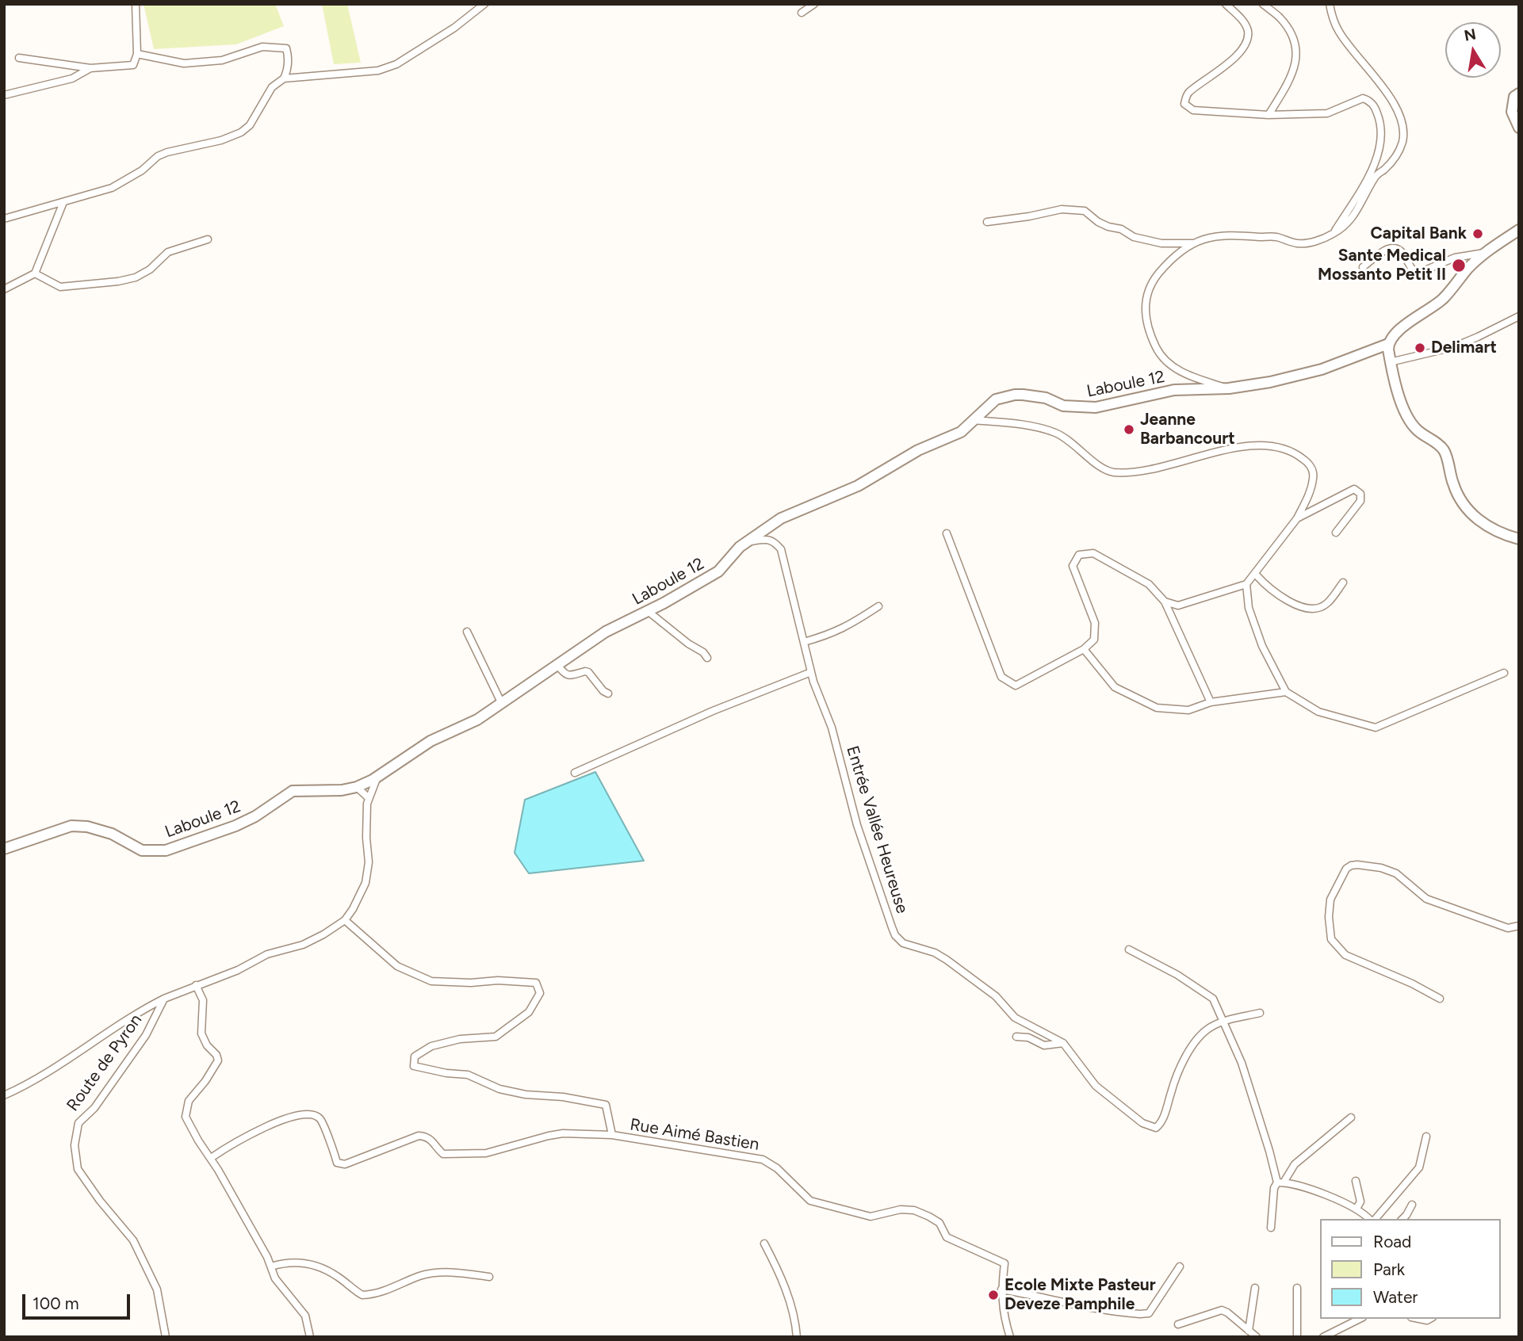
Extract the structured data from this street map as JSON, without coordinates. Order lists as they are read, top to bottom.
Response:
{
  "streets": {
    "street": [
      "Laboule 12",
      "Entrée Vallée Heureuse",
      "Route de Pyron",
      "Rue Aimé Bastien"
    ]
  },
  "crossings": [
    ["Laboule 12", "Entrée Vallée Heureuse"]
  ],
  "places": [
    "Capital Bank",
    "Sante Medical Mossanto Petit II",
    "Delimart",
    "Jeanne Barbancourt",
    "Ecole Mixte Pasteur Deveze Pamphile"
  ],
  "legend": ["Road", "Park", "Water"],
  "scale_bar": "100 m",
  "north": "top"
}
